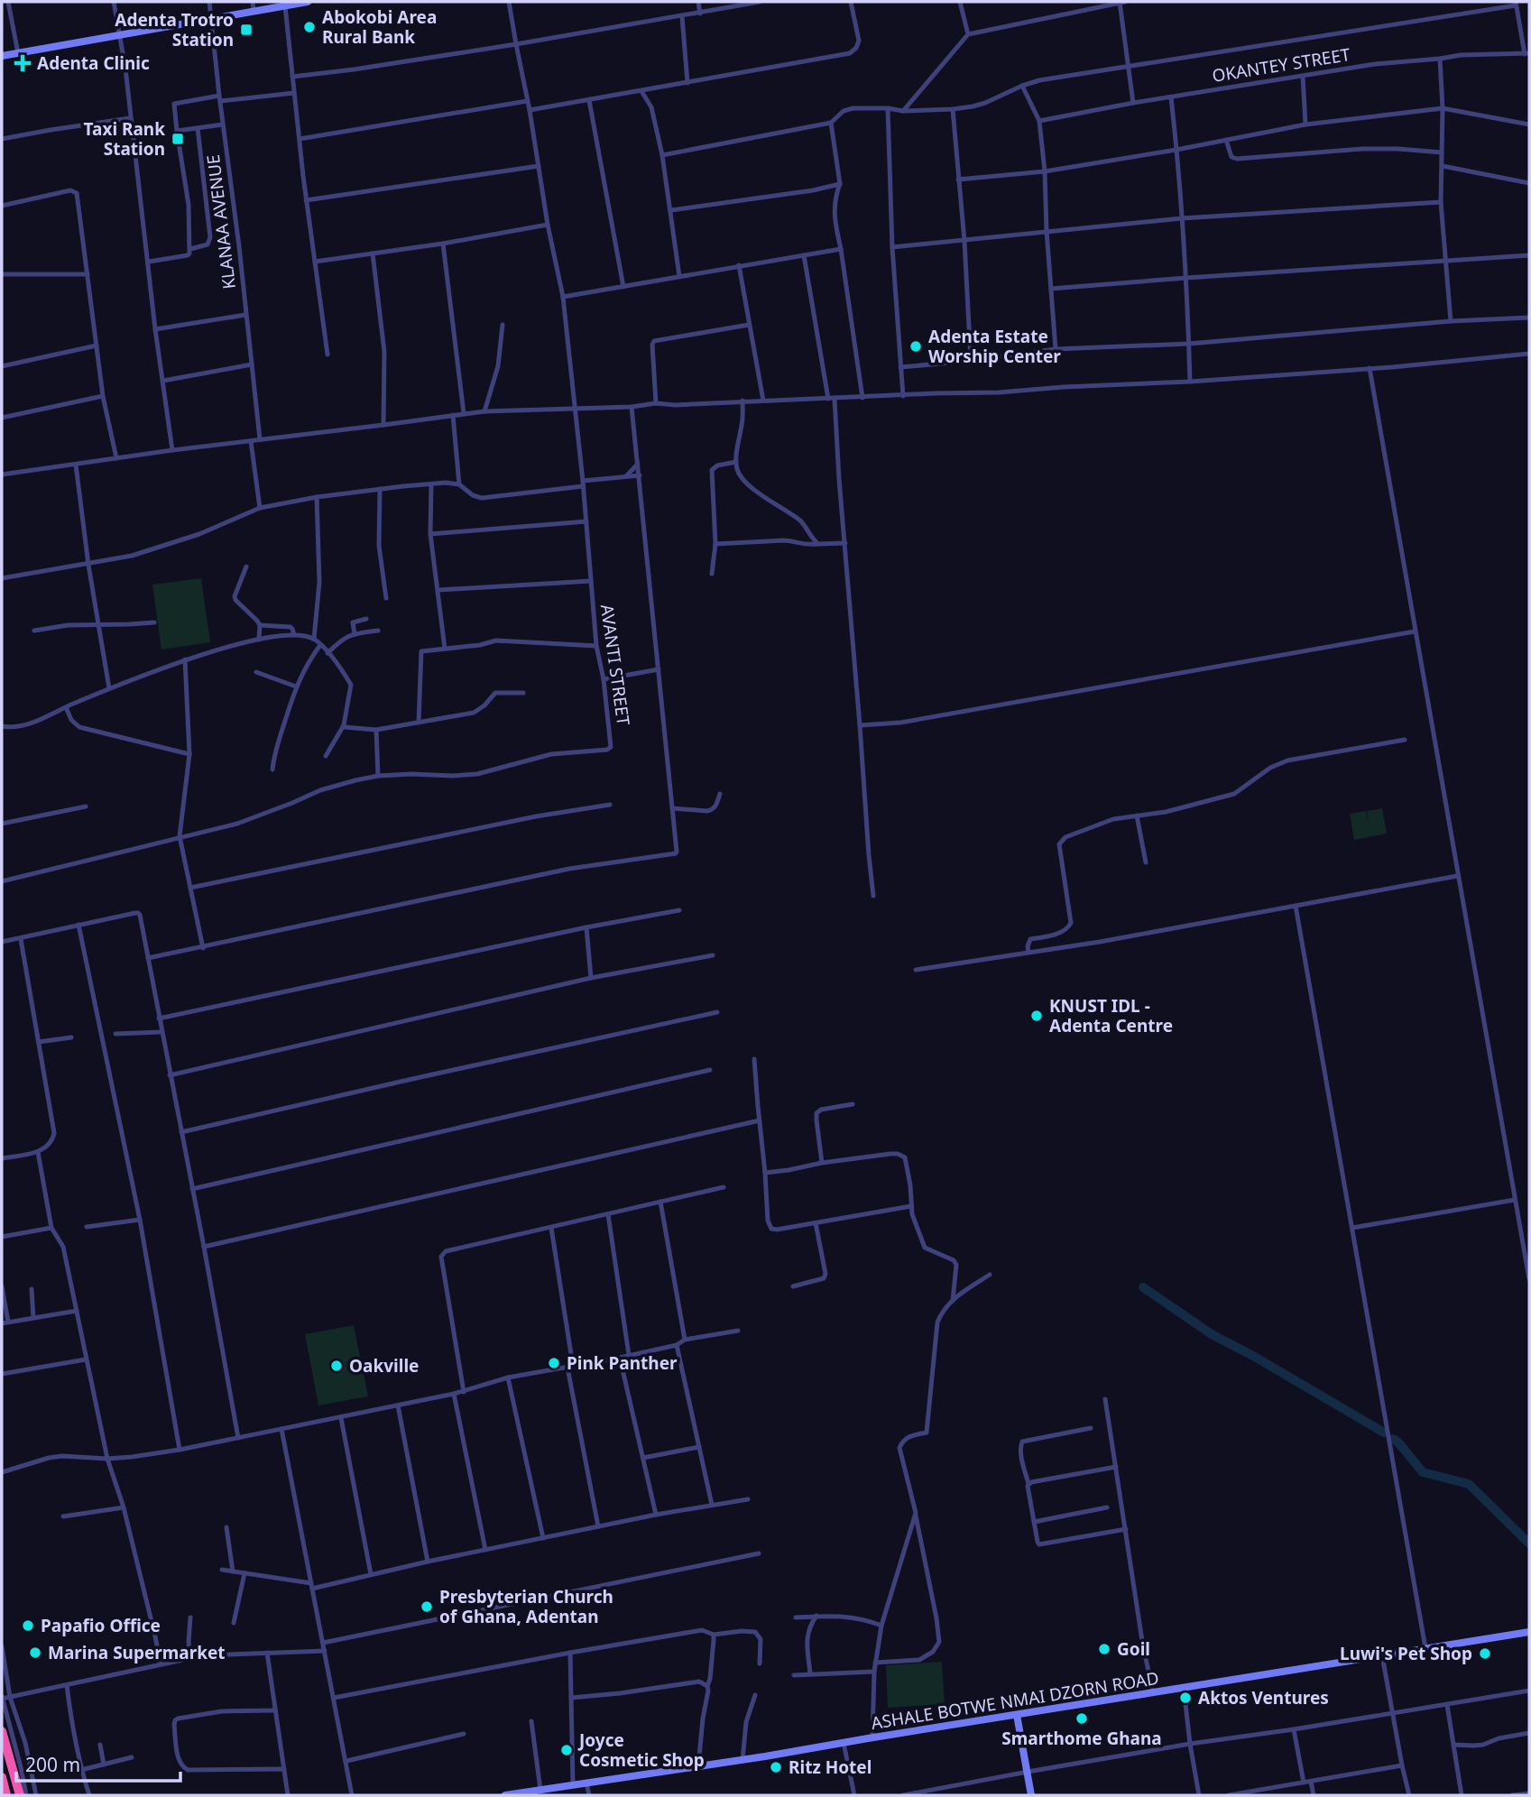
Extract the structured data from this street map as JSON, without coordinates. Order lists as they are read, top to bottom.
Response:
{
  "streets": {
    "main road": ["ASHALE BOTWE NMAI DZORN ROAD"],
    "street": ["OKANTEY STREET", "KLANAA AVENUE", "AVANTI STREET"]
  },
  "places": {
    "other": [
      "Abokobi Area Rural Bank",
      "Adenta Estate Worship Center",
      "KNUST IDL - Adenta Centre",
      "Pink Panther",
      "Oakville",
      "Presbyterian Church of Ghana, Adentan",
      "Papafio Office",
      "Goil",
      "Marina Supermarket",
      "Luwi's Pet Shop",
      "Aktos Ventures",
      "Smarthome Ghana",
      "Joyce Cosmetic Shop",
      "Ritz Hotel"
    ],
    "transit": ["Adenta Trotro Station", "Taxi Rank Station"],
    "health": ["Adenta Clinic"]
  },
  "scale_bar": "200 m"
}
